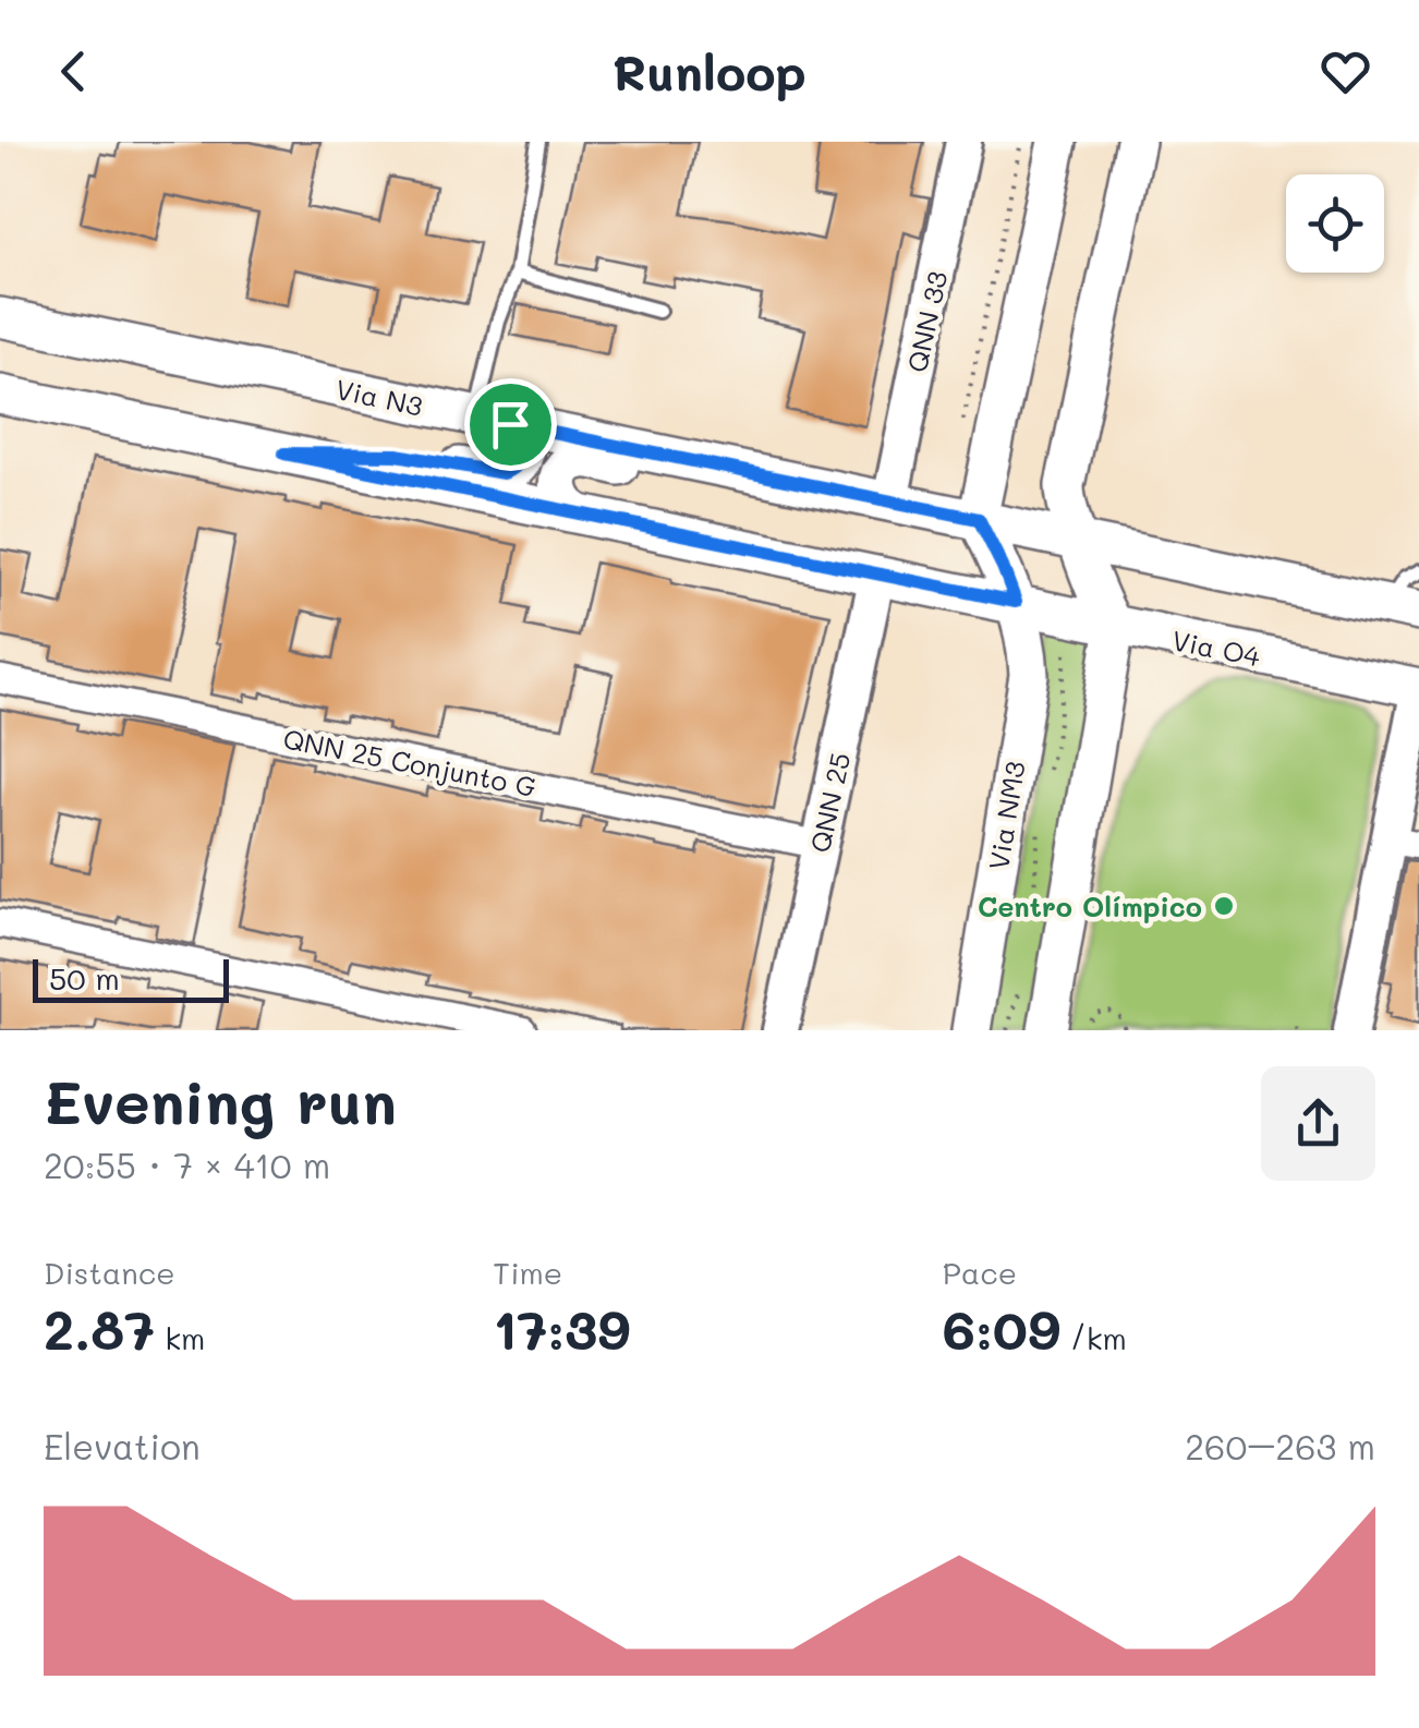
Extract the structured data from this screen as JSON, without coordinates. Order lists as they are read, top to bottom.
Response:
{
  "streets": {
    "main road": ["Via N3", "Via O4", "Via NM3"],
    "street": ["QNN 33", "QNN 25 Conjunto G", "QNN 25"]
  },
  "crossings": [
    ["QNN 33", "Via N3"],
    ["Via N3", "Via NM3"],
    ["Via O4", "Via NM3"],
    ["QNN 25 Conjunto G", "QNN 25"]
  ],
  "places": ["Centro Olímpico"],
  "scale_bar": "50 m",
  "page": {
    "header": "Runloop",
    "scale": "50 m",
    "heading": ["Evening run", "20:55 · 7 × 410 m"],
    "stats": [
      ["Distance", "2.87 km"],
      ["Time", "17:39"],
      ["Pace", "6:09 /km"]
    ],
    "chart": ["Elevation", "260–263 m"]
  }
}
